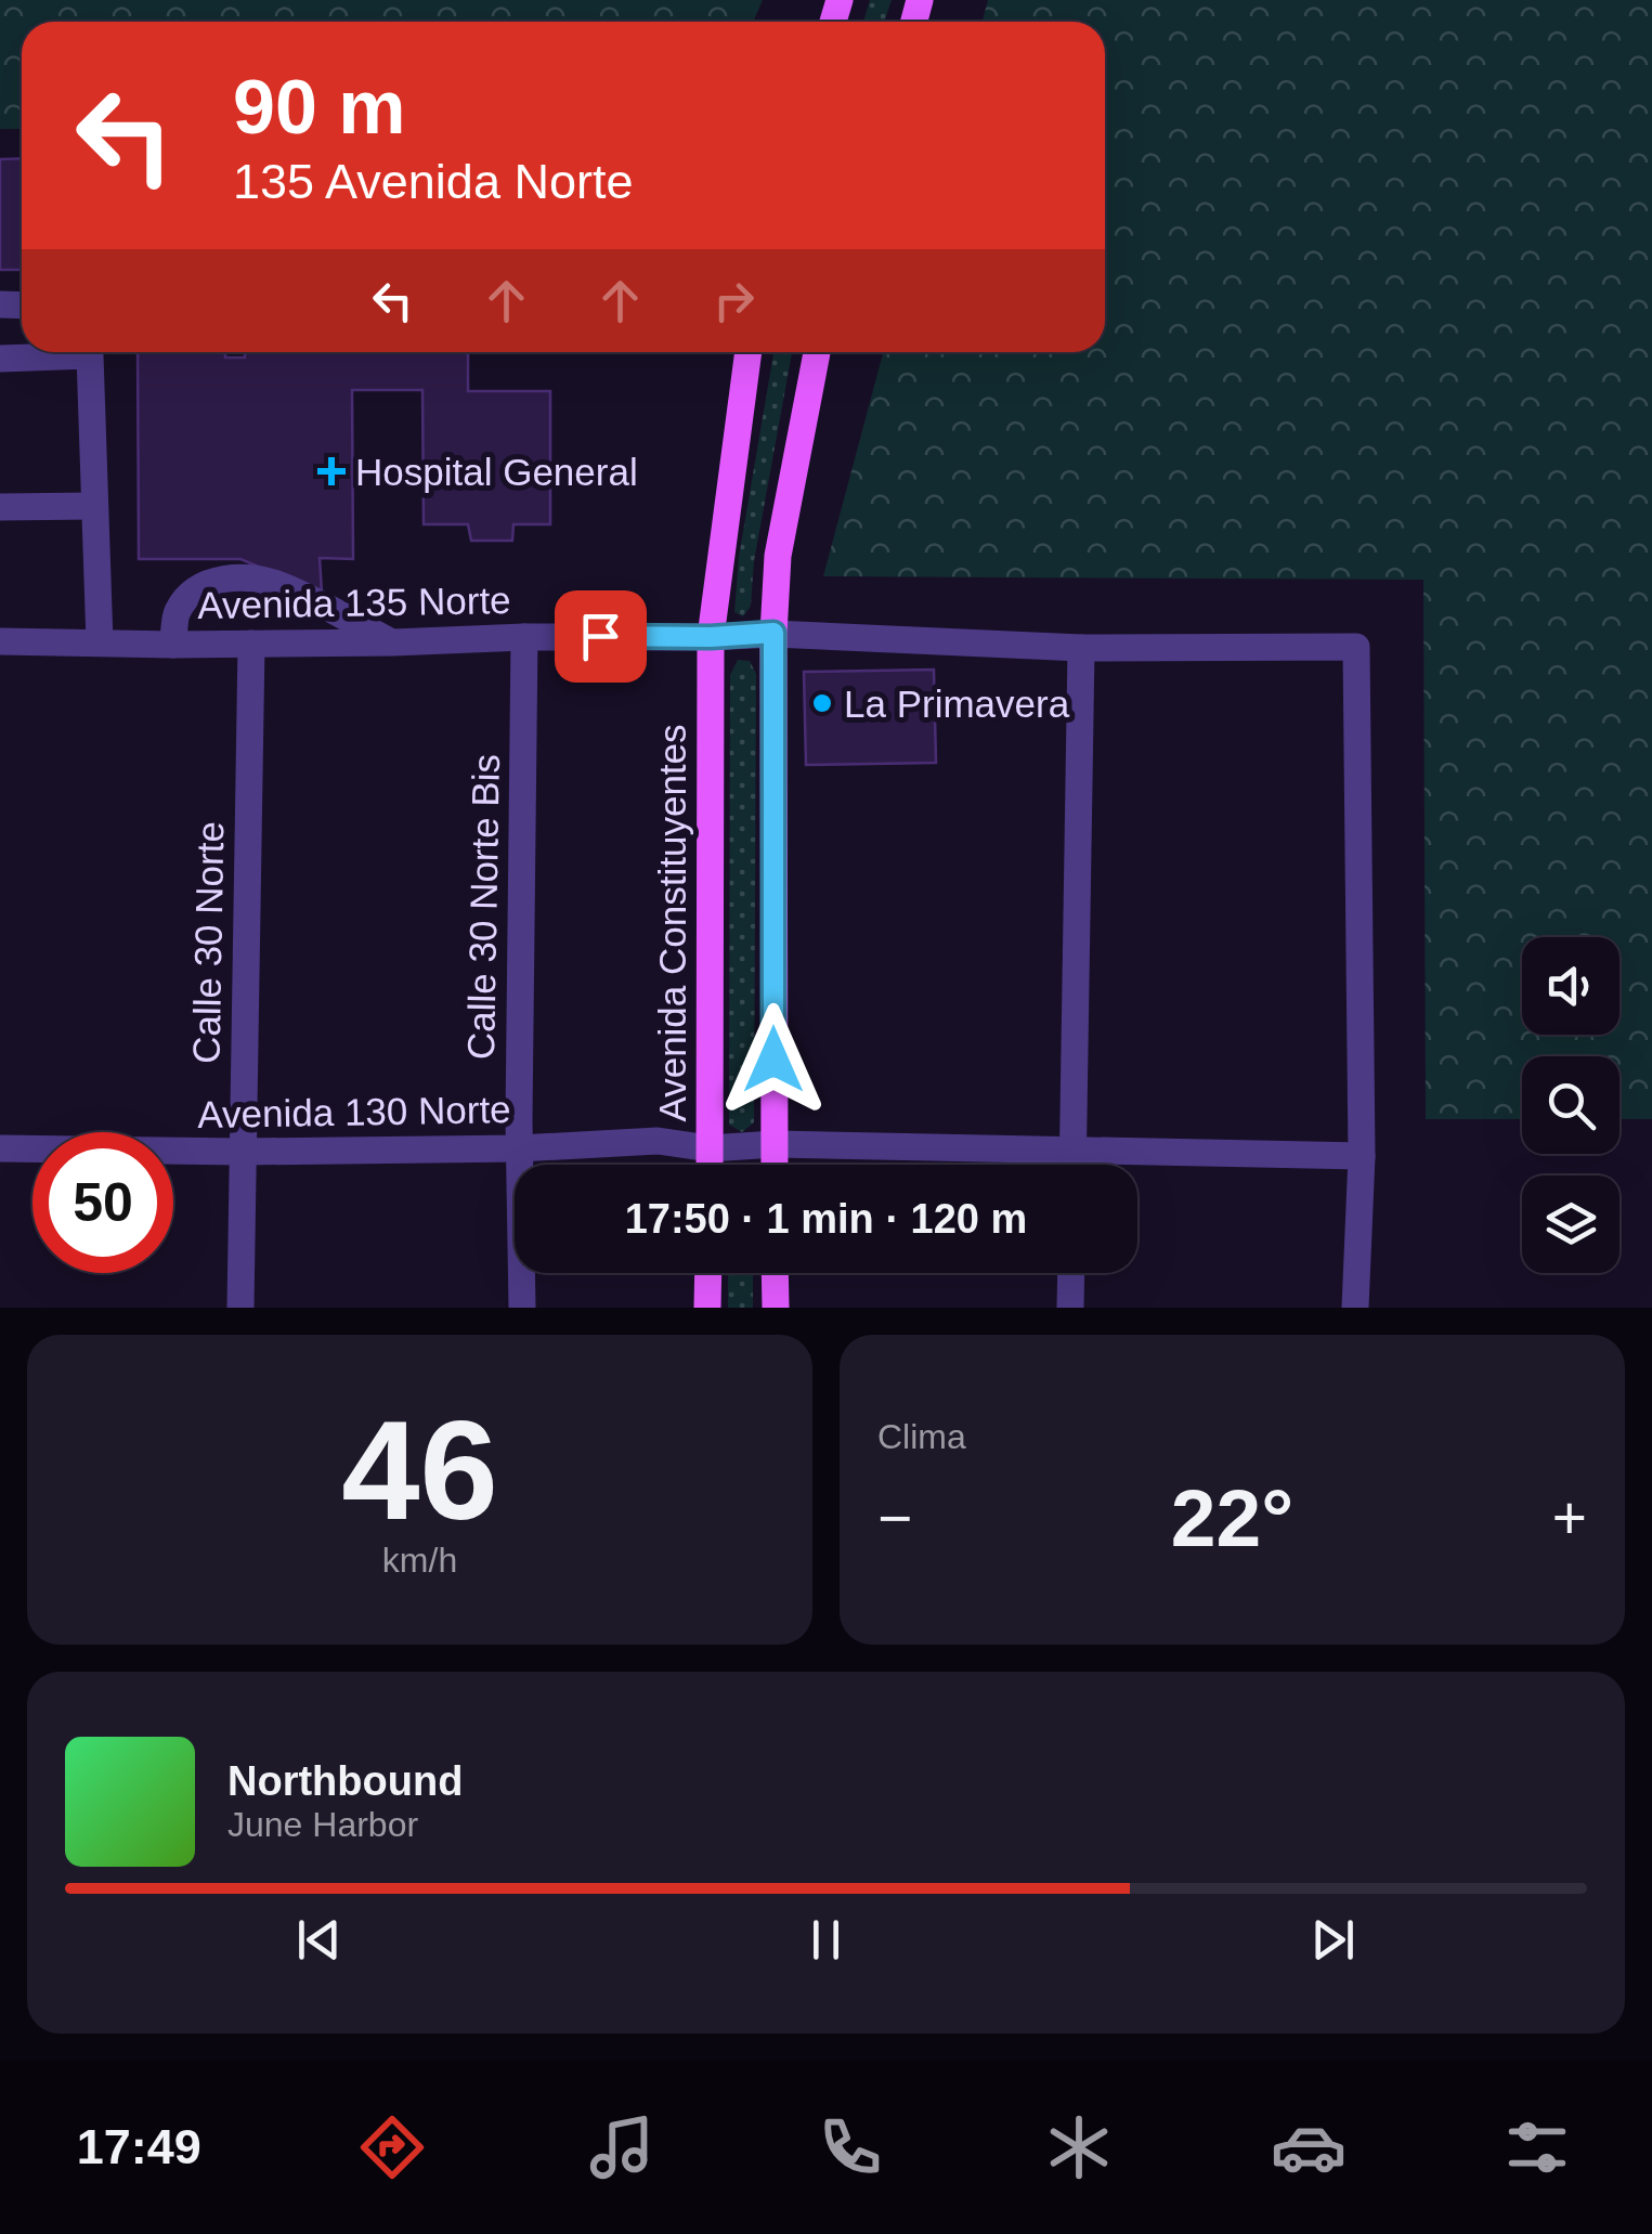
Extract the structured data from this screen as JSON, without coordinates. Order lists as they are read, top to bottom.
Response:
{
  "streets": {
    "main road": ["Avenida Constituyentes"],
    "street": [
      "Avenida 135 Norte",
      "Calle 30 Norte Bis",
      "Calle 30 Norte",
      "Avenida 130 Norte"
    ]
  },
  "crossings": [
    ["Avenida 135 Norte", "Calle 30 Norte Bis"],
    ["Avenida 135 Norte", "Avenida Constituyentes"],
    ["Avenida 135 Norte", "Calle 30 Norte"],
    ["Avenida 135 Norte", "Avenida 130 Norte"],
    ["Calle 30 Norte Bis", "Avenida 130 Norte"],
    ["Avenida Constituyentes", "Avenida 130 Norte"],
    ["Calle 30 Norte", "Avenida 130 Norte"]
  ],
  "places": {
    "health": ["Hospital General"],
    "other": ["La Primavera"]
  },
  "page": {
    "turn": ["90 m", "135 Avenida Norte"],
    "limit": "50",
    "trip": "17:50 · 1 min · 120 m",
    "tile": [
      ["46", "km/h"],
      "Clima"
    ],
    "heat": ["−", "22°", "+"],
    "song": ["Northbound", "June Harbor"],
    "tabs": "17:49"
  }
}
